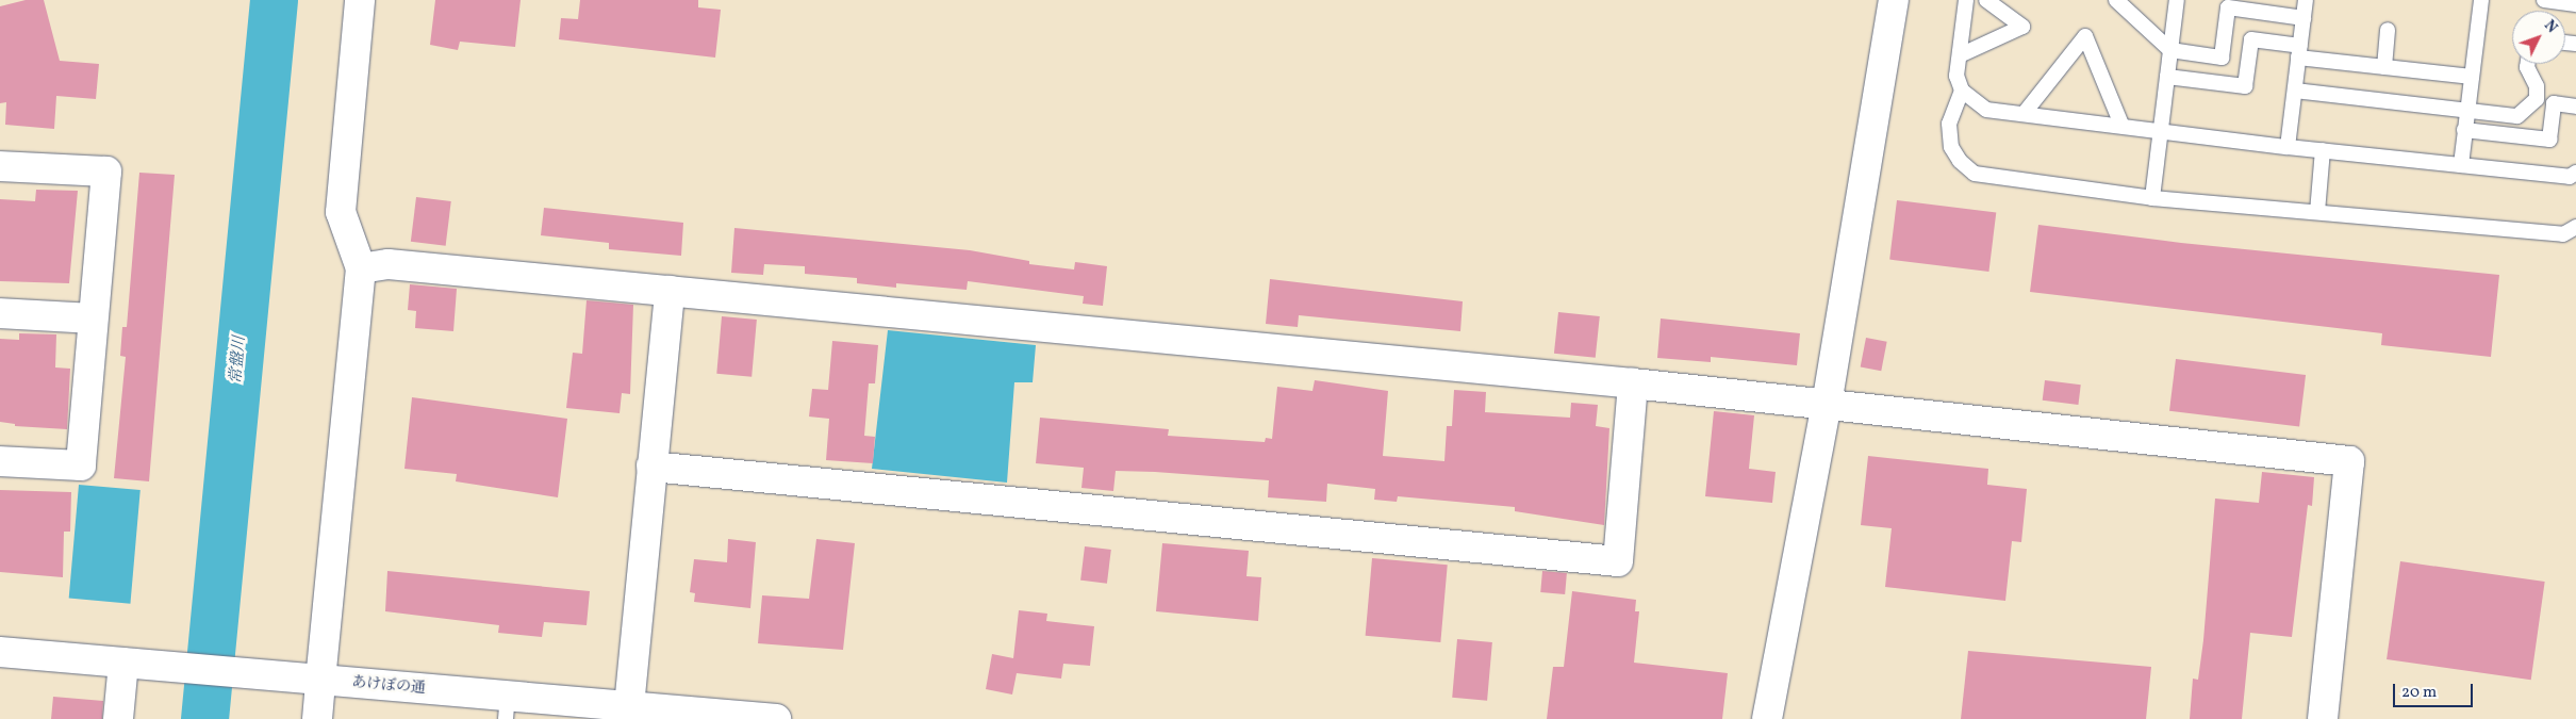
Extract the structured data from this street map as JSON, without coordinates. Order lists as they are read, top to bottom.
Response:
{
  "streets": {
    "street": ["あけぼの通"]
  },
  "water": ["常盤川"],
  "scale_bar": "20 m",
  "north": "top right"
}
